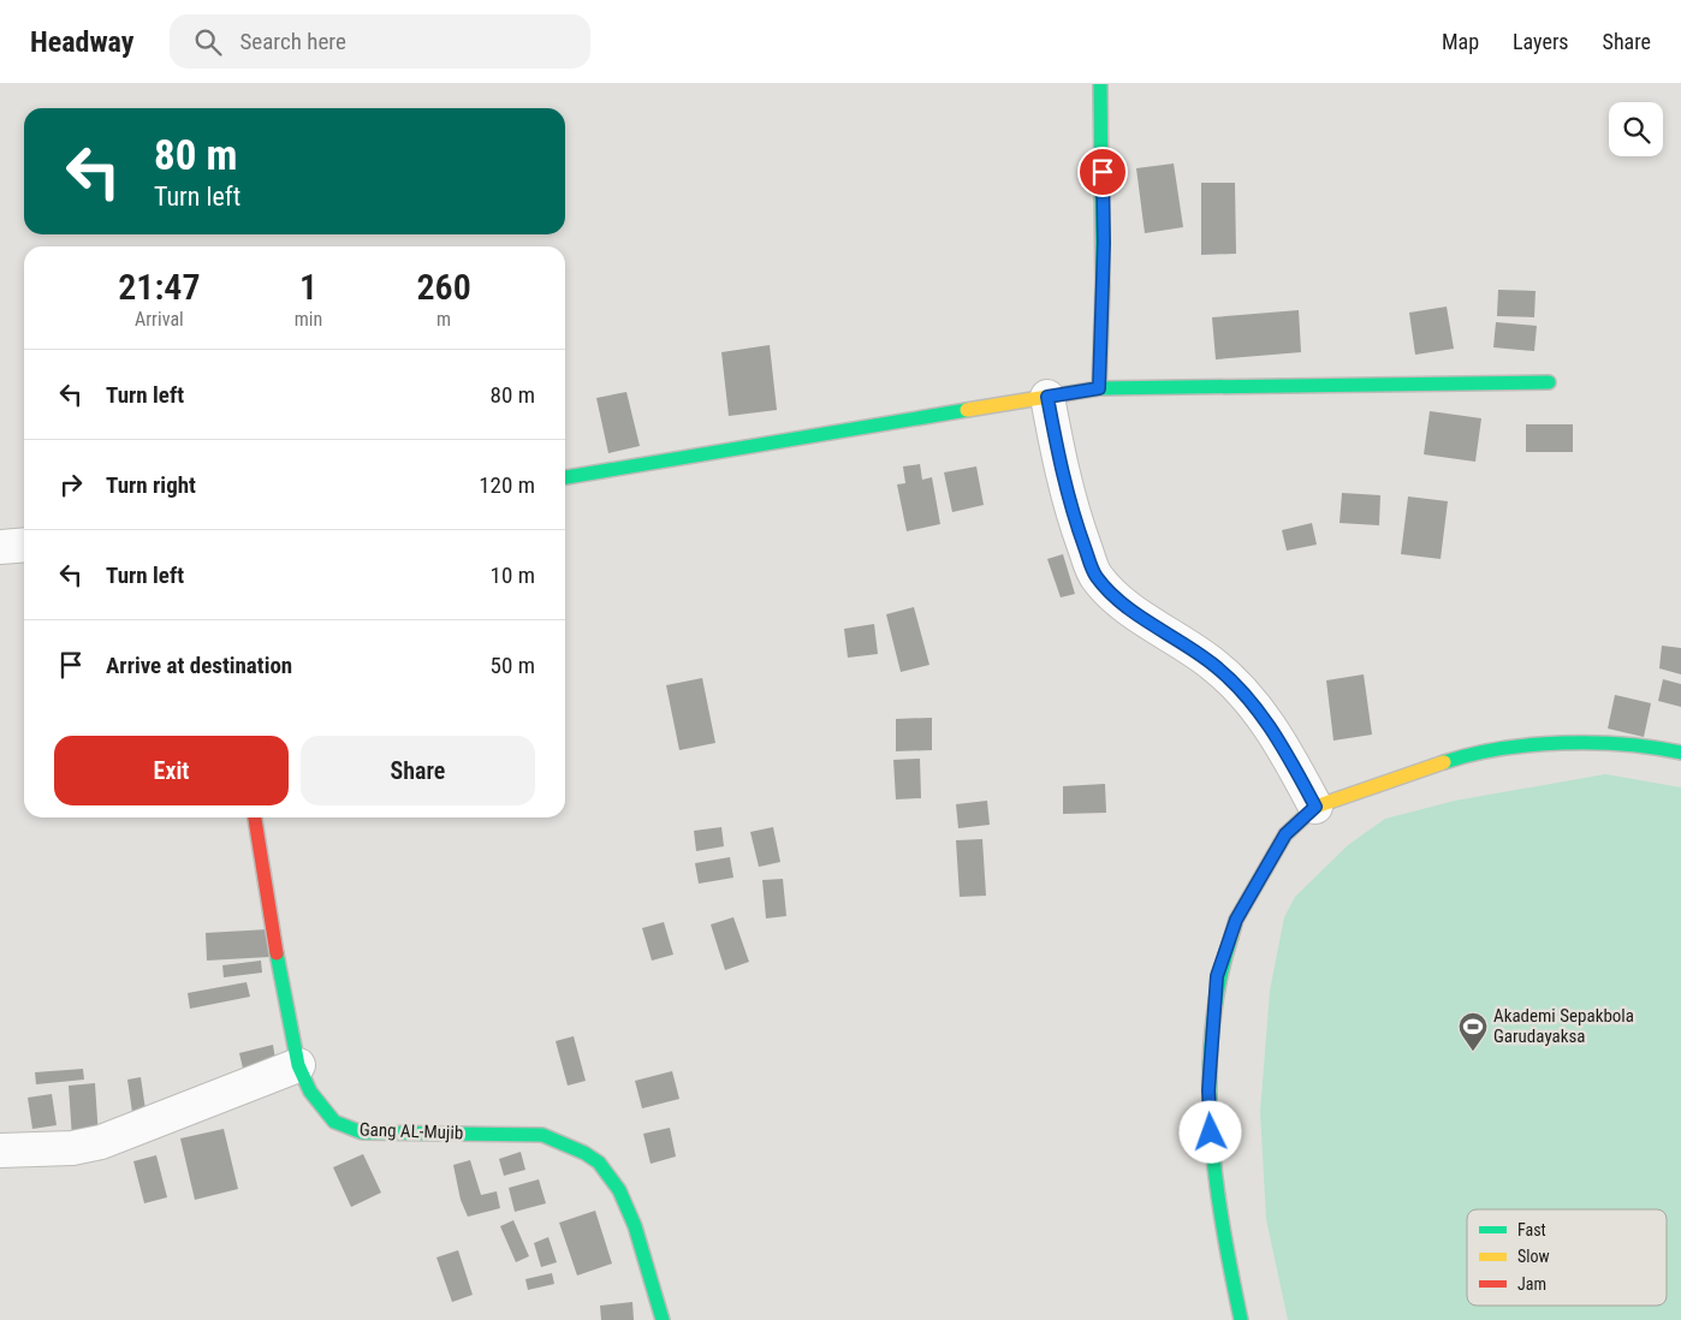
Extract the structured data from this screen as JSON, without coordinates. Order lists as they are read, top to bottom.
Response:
{
  "streets": {
    "street": ["Gang AL-Mujib"]
  },
  "places": {
    "sports": ["Akademi Sepakbola Garudayaksa"]
  },
  "legend": ["Fast", "Slow", "Jam"],
  "page": {
    "header": "Headway",
    "search": "Search here",
    "nav": ["Map", "Layers", "Share"],
    "turn": ["80 m", "Turn left"],
    "eta": [
      "21:47",
      "Arrival",
      "1",
      "min",
      "260",
      "m"
    ],
    "list": [
      {
        "name": "Turn left",
        "value": "80 m"
      },
      {
        "name": "Turn right",
        "value": "120 m"
      },
      {
        "name": "Turn left",
        "value": "10 m"
      },
      {
        "name": "Arrive at destination",
        "value": "50 m"
      }
    ],
    "buttons": ["Exit", "Share"]
  }
}
